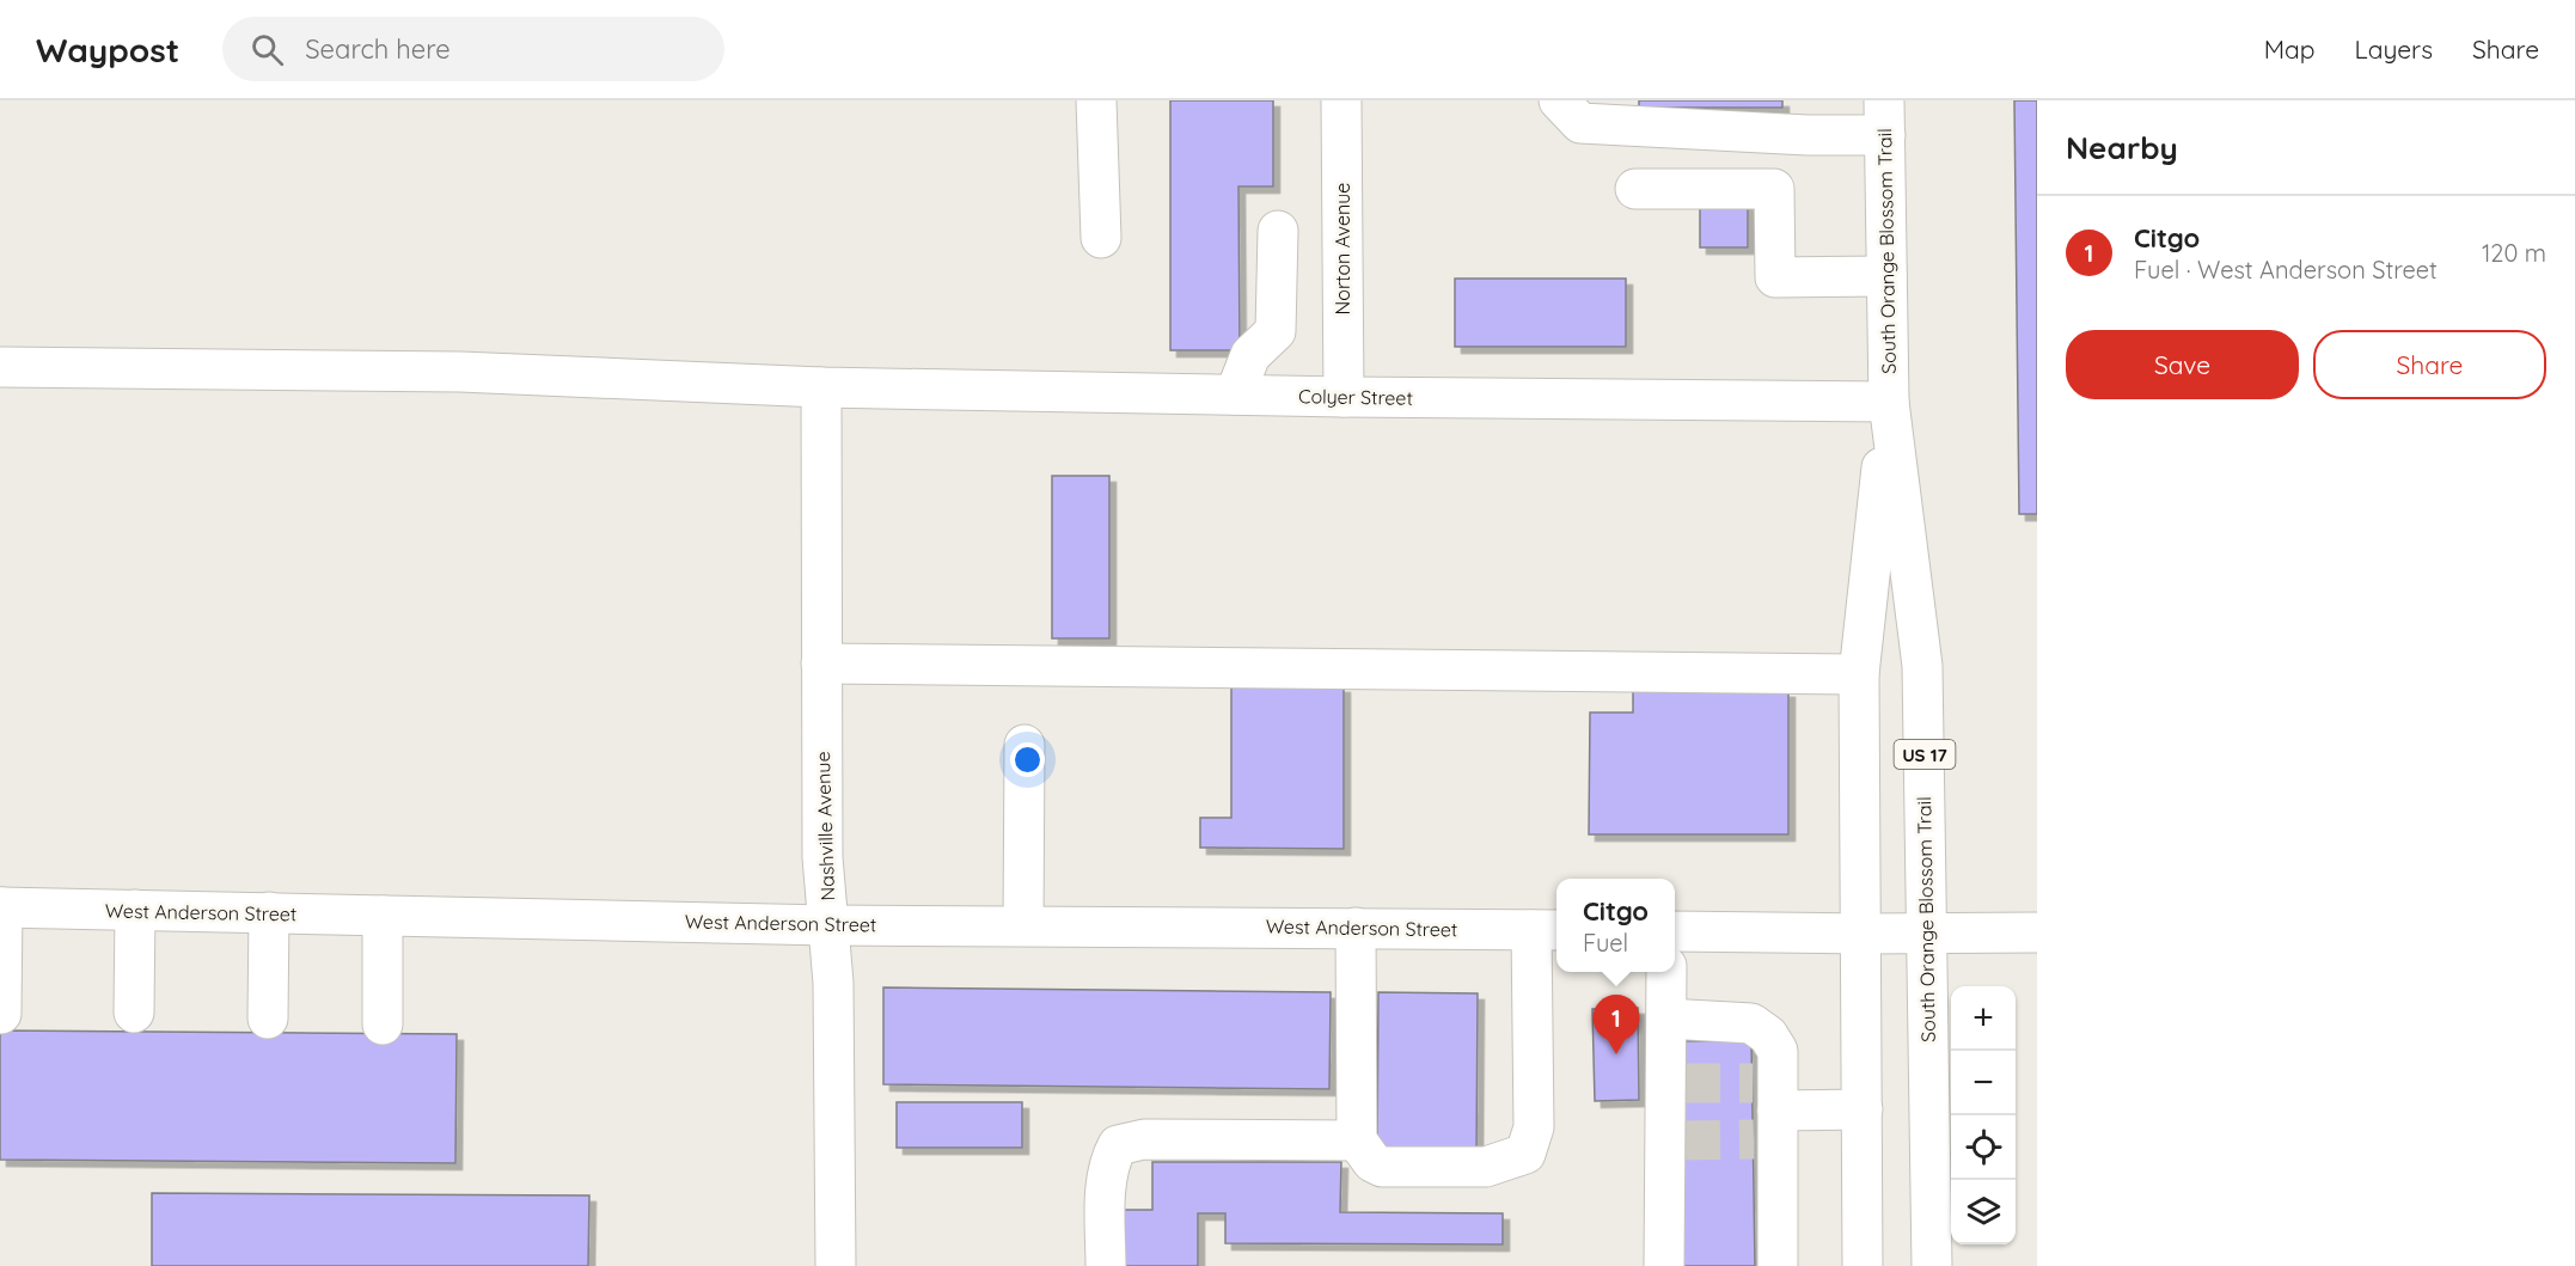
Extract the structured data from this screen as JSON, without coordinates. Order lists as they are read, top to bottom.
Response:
{
  "streets": {
    "street": [
      "Norton Avenue",
      "South Orange Blossom Trail",
      "Colyer Street",
      "US 17",
      "Nashville Avenue",
      "West Anderson Street"
    ]
  },
  "crossings": [
    ["Norton Avenue", "Colyer Street"],
    ["South Orange Blossom Trail", "Colyer Street"],
    ["Colyer Street", "Nashville Avenue"],
    ["Nashville Avenue", "West Anderson Street"]
  ],
  "page": {
    "header": "Waypost",
    "search": "Search here",
    "nav": ["Map", "Layers", "Share"],
    "heading": "Nearby",
    "list": [
      {
        "mark": "1",
        "name": "Citgo",
        "note": "Fuel · West Anderson Street",
        "value": "120 m"
      }
    ],
    "buttons": ["Save", "Share"],
    "popup": ["Citgo", "Fuel"],
    "map_buttons": ["+", "−"],
    "pins": "1"
  }
}
